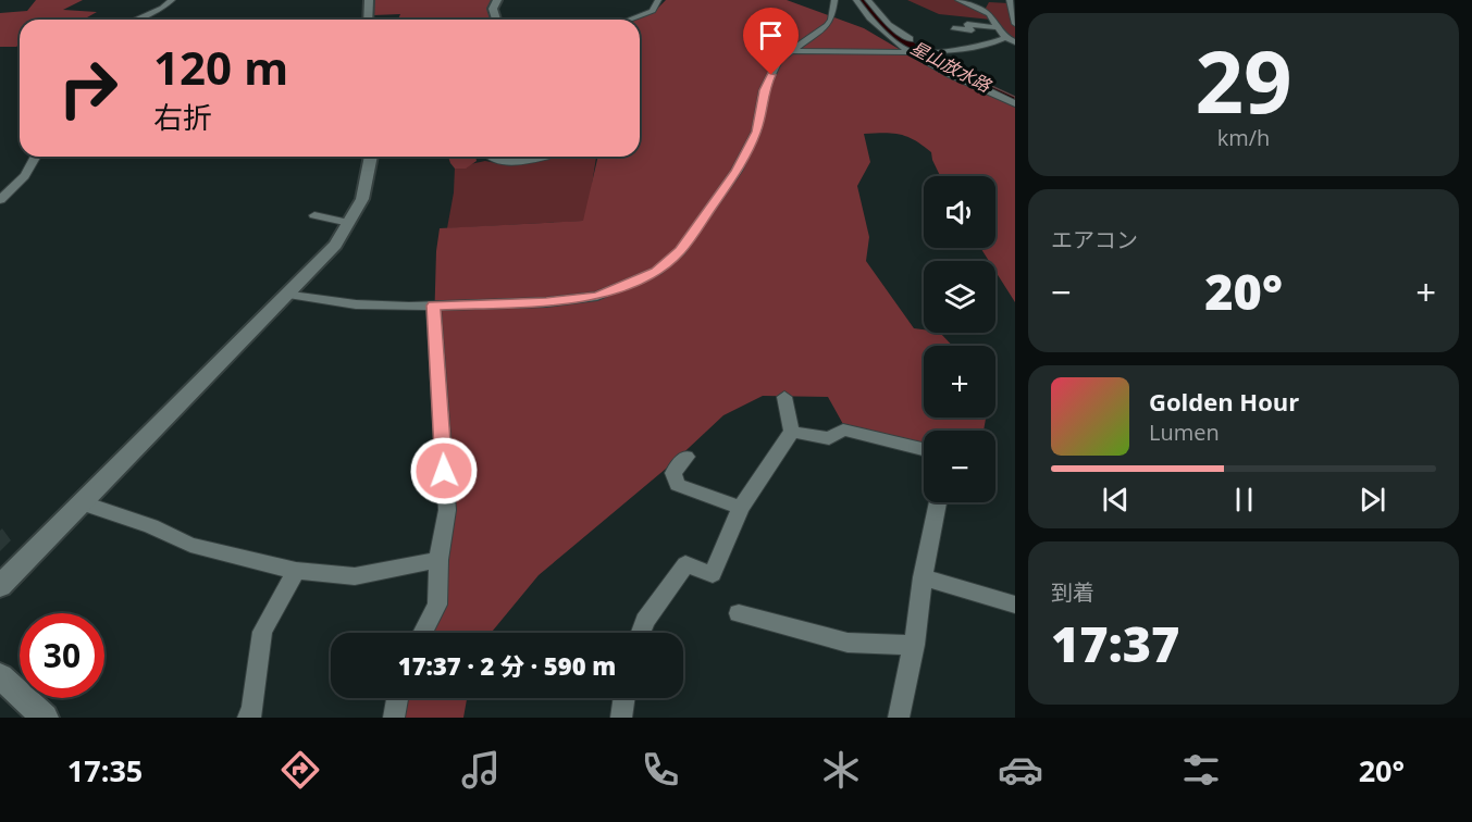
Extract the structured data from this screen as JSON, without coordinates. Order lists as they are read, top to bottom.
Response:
{
  "water": ["星山放水路"],
  "page": {
    "tile": [
      ["29", "km/h"],
      "エアコン",
      ["到着", "17:37"]
    ],
    "turn": ["120 m", "右折"],
    "map_buttons": ["+", "−"],
    "heat": ["−", "20°", "+"],
    "song": ["Golden Hour", "Lumen"],
    "limit": "30",
    "trip": "17:37 · 2 分 · 590 m",
    "tabs": ["17:35", "20°"]
  }
}
